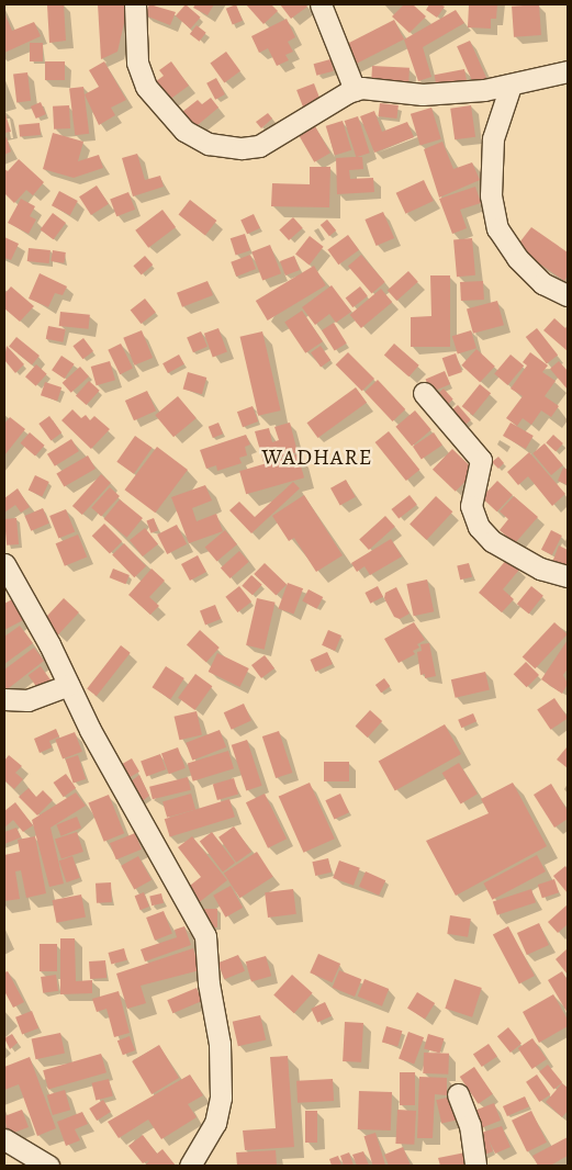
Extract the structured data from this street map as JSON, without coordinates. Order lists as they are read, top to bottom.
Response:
{
  "districts": ["WADHARE"]
}
